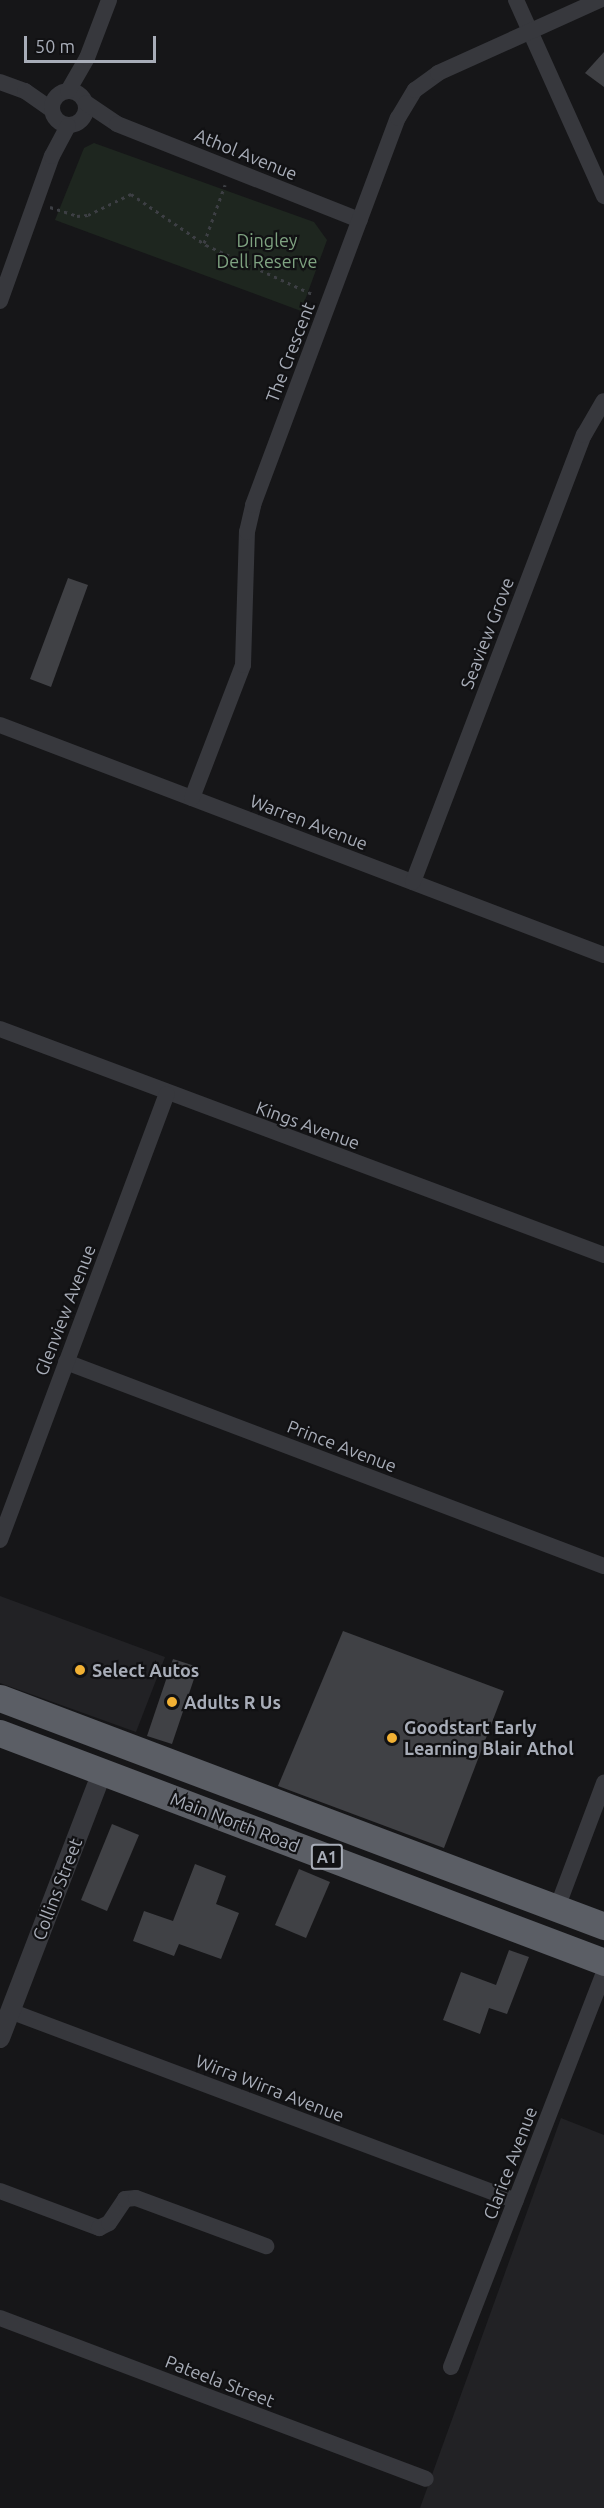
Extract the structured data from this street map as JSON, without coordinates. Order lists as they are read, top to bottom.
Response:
{
  "streets": {
    "highway": ["Main North Road", "A1", "Collins Street"],
    "street": [
      "Athol Avenue",
      "The Crescent",
      "Seaview Grove",
      "Warren Avenue",
      "Kings Avenue",
      "Glenview Avenue",
      "Prince Avenue",
      "Wirra Wirra Avenue",
      "Clarice Avenue",
      "Pateela Street"
    ]
  },
  "crossings": [
    ["Athol Avenue", "The Crescent"],
    ["The Crescent", "Warren Avenue"],
    ["Seaview Grove", "Warren Avenue"],
    ["Kings Avenue", "Glenview Avenue"],
    ["Glenview Avenue", "Prince Avenue"],
    ["Main North Road", "Collins Street"],
    ["Collins Street", "Wirra Wirra Avenue"],
    ["Wirra Wirra Avenue", "Clarice Avenue"]
  ],
  "parks": ["Dingley Dell Reserve"],
  "places": ["Select Autos", "Adults R Us", "Goodstart Early Learning Blair Athol"],
  "scale_bar": "50 m"
}
